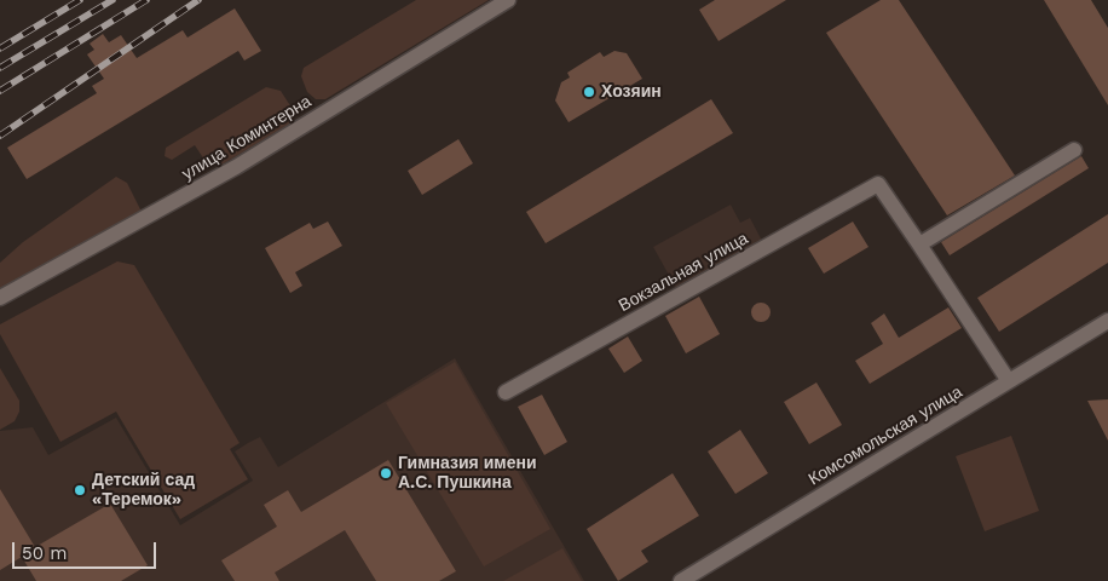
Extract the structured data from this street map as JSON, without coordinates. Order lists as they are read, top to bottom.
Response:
{
  "streets": {
    "street": ["улица Коминтерна", "Вокзальная улица", "Комсомольская улица"]
  },
  "places": ["Хозяин", "Гимназия имени А.С. Пушкина", "Детский сад «Теремок»"],
  "scale_bar": "50 m"
}
